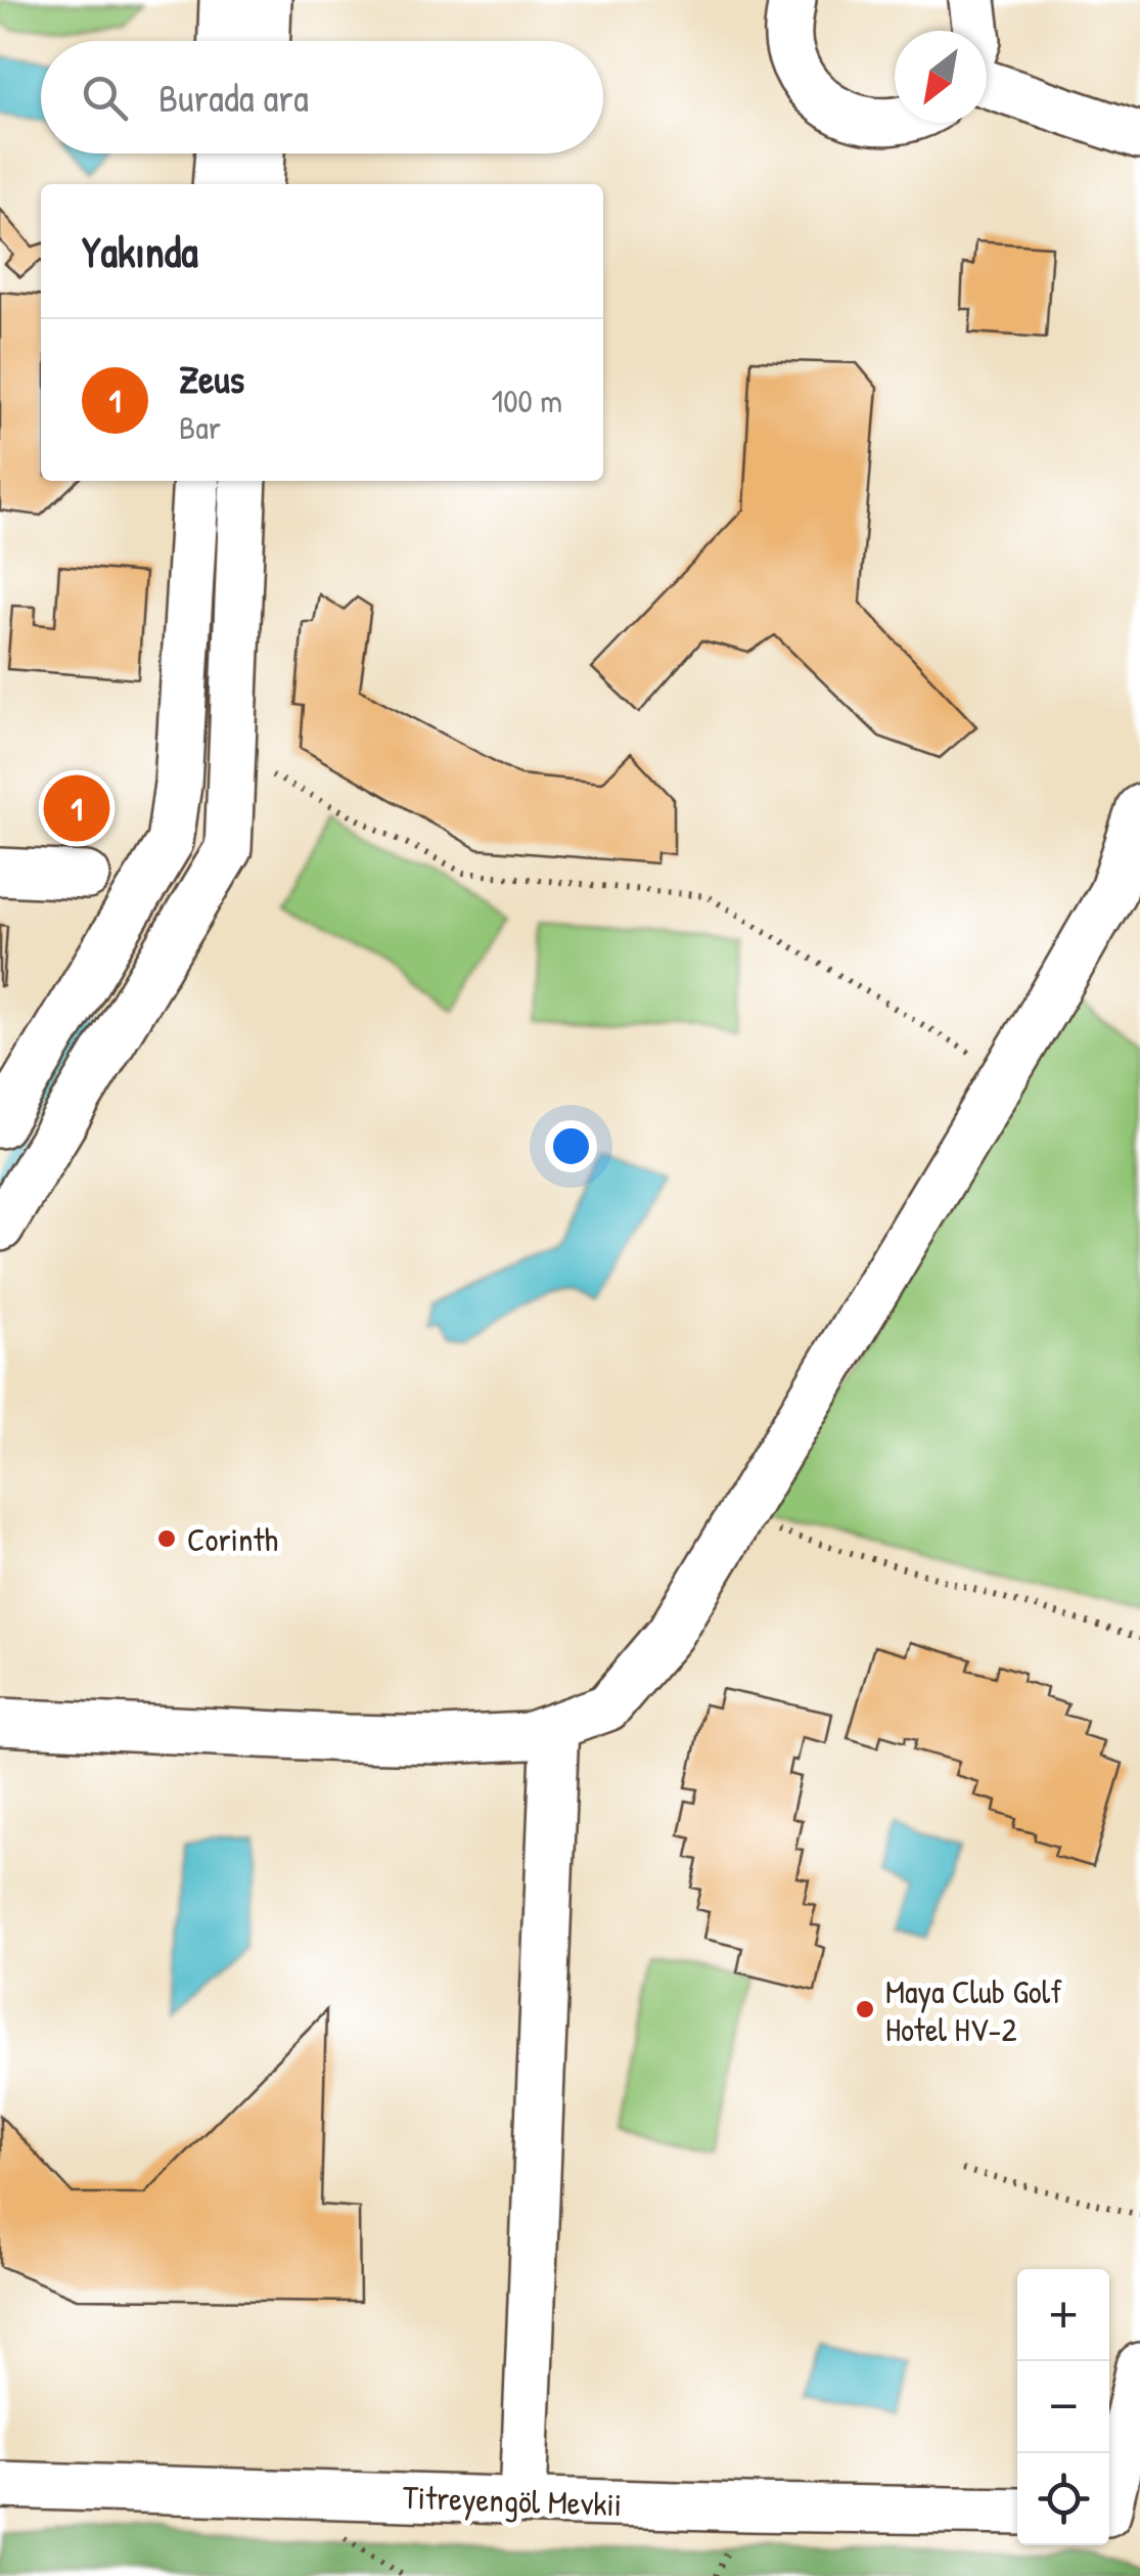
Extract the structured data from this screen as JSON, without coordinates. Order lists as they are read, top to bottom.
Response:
{
  "streets": {
    "street": ["Titreyengöl Mevkii"]
  },
  "places": ["Corinth", "Maya Club Golf Hotel HV-2"],
  "north": "bottom left",
  "page": {
    "search": "Burada ara",
    "heading": "Yakında",
    "list": [
      {
        "mark": "1",
        "name": "Zeus",
        "note": "Bar",
        "value": "100 m"
      }
    ],
    "pins": "1",
    "map_buttons": ["+", "−"]
  }
}
